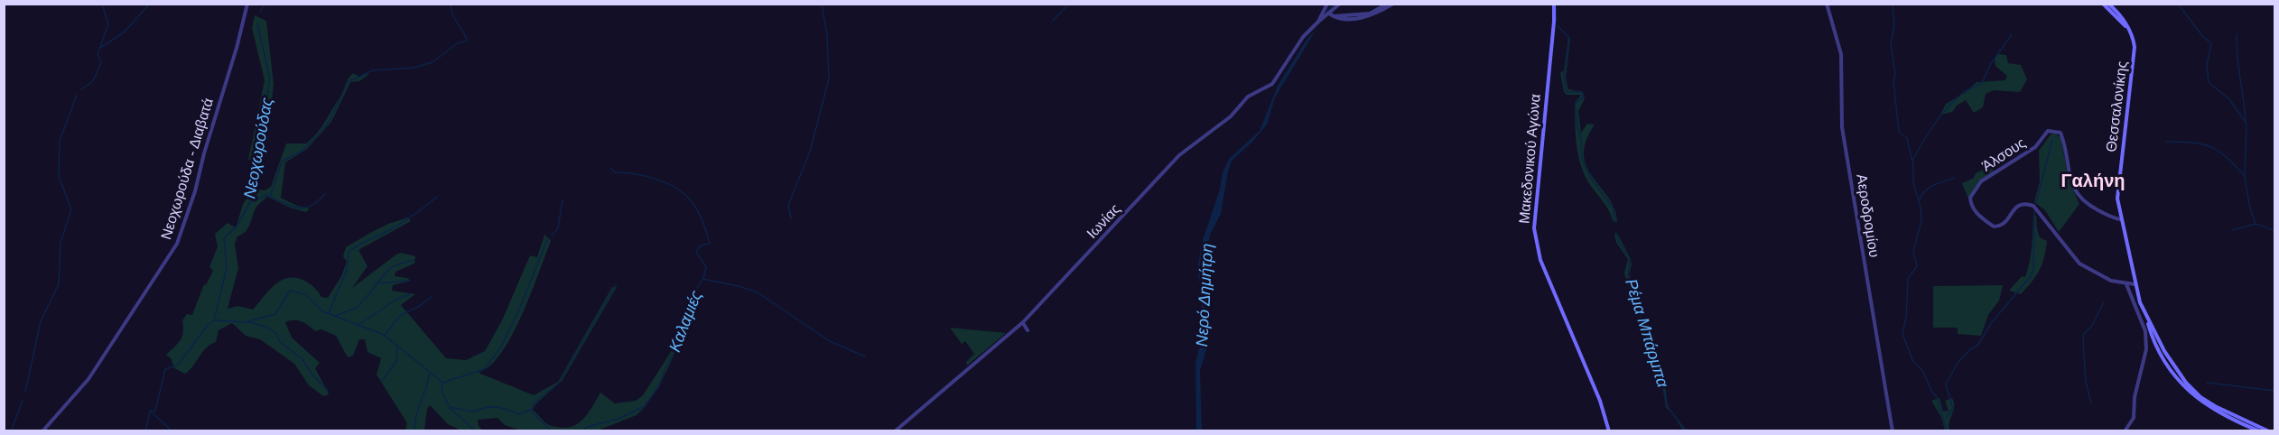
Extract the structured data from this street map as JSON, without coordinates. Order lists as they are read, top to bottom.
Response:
{
  "streets": {
    "main road": ["Θεσσαλονίκης", "Μακεδονικού Αγώνα"],
    "street": [
      "Άλσους",
      "Νεοχωρούδα - Διαβατά",
      "Αεροδρομίου",
      "Ιωνίας"
    ]
  },
  "crossings": [
    ["Θεσσαλονίκης", "Άλσους"]
  ],
  "districts": ["Γαλήνη"],
  "water": [
    "Νεοχωρούδας",
    "Νερό Δημήτρη",
    "Καλαμιές",
    "Ρέμα Μπάρμπα"
  ]
}
